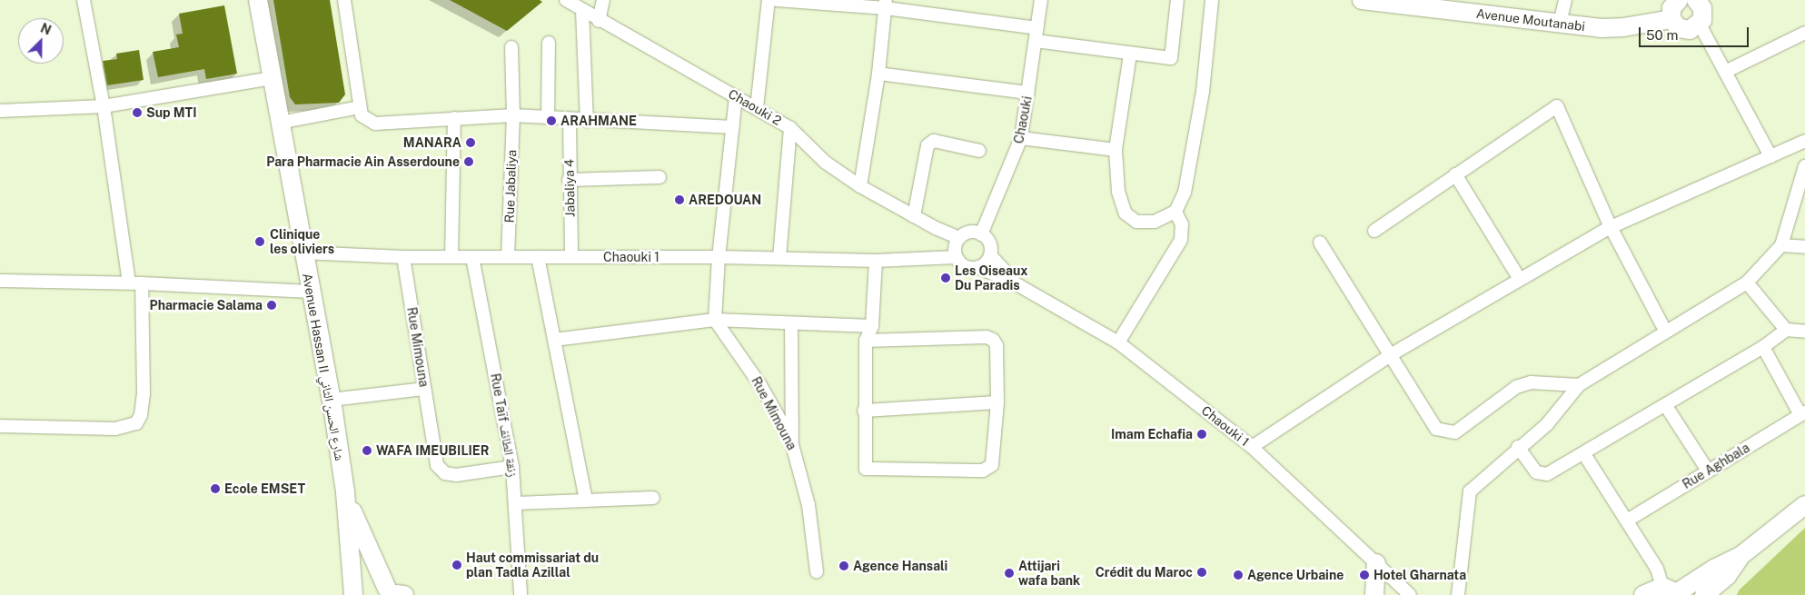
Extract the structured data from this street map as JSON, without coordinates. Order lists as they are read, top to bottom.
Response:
{
  "streets": {
    "street": [
      "Avenue Moutanabi",
      "Chaouki 2",
      "Chaouki",
      "Rue Jabaliya",
      "Jabaliya 4",
      "Chaouki 1",
      "Rue Mimouna",
      "Avenue Hassan II شارع الحسن الثاني",
      "Rue Taïf زنقة الطائف",
      "Rue Aghbala"
    ]
  },
  "crossings": [
    ["Chaouki 2", "Chaouki"],
    ["Chaouki 2", "Chaouki 1"],
    ["Chaouki", "Chaouki 1"],
    ["Rue Jabaliya", "Chaouki 1"],
    ["Jabaliya 4", "Chaouki 1"],
    ["Chaouki 1", "Rue Mimouna"],
    ["Chaouki 1", "Avenue Hassan II شارع الحسن الثاني"],
    ["Chaouki 1", "Rue Taïf زنقة الطائف"],
    ["Rue Mimouna", "Rue Taïf زنقة الطائف"]
  ],
  "places": [
    "Sup MTI",
    "ARAHMANE",
    "MANARA",
    "Para Pharmacie Ain Asserdoune",
    "AREDOUAN",
    "Clinique les oliviers",
    "Les Oiseaux Du Paradis",
    "Pharmacie Salama",
    "Imam Echafia",
    "WAFA IMEUBILIER",
    "Ecole EMSET",
    "Haut commissariat du plan Tadla Azillal",
    "Agence Hansali",
    "Crédit du Maroc",
    "Attijari wafa bank",
    "Agence Urbaine",
    "Hotel Gharnata"
  ],
  "scale_bar": "50 m",
  "north": "top right"
}
